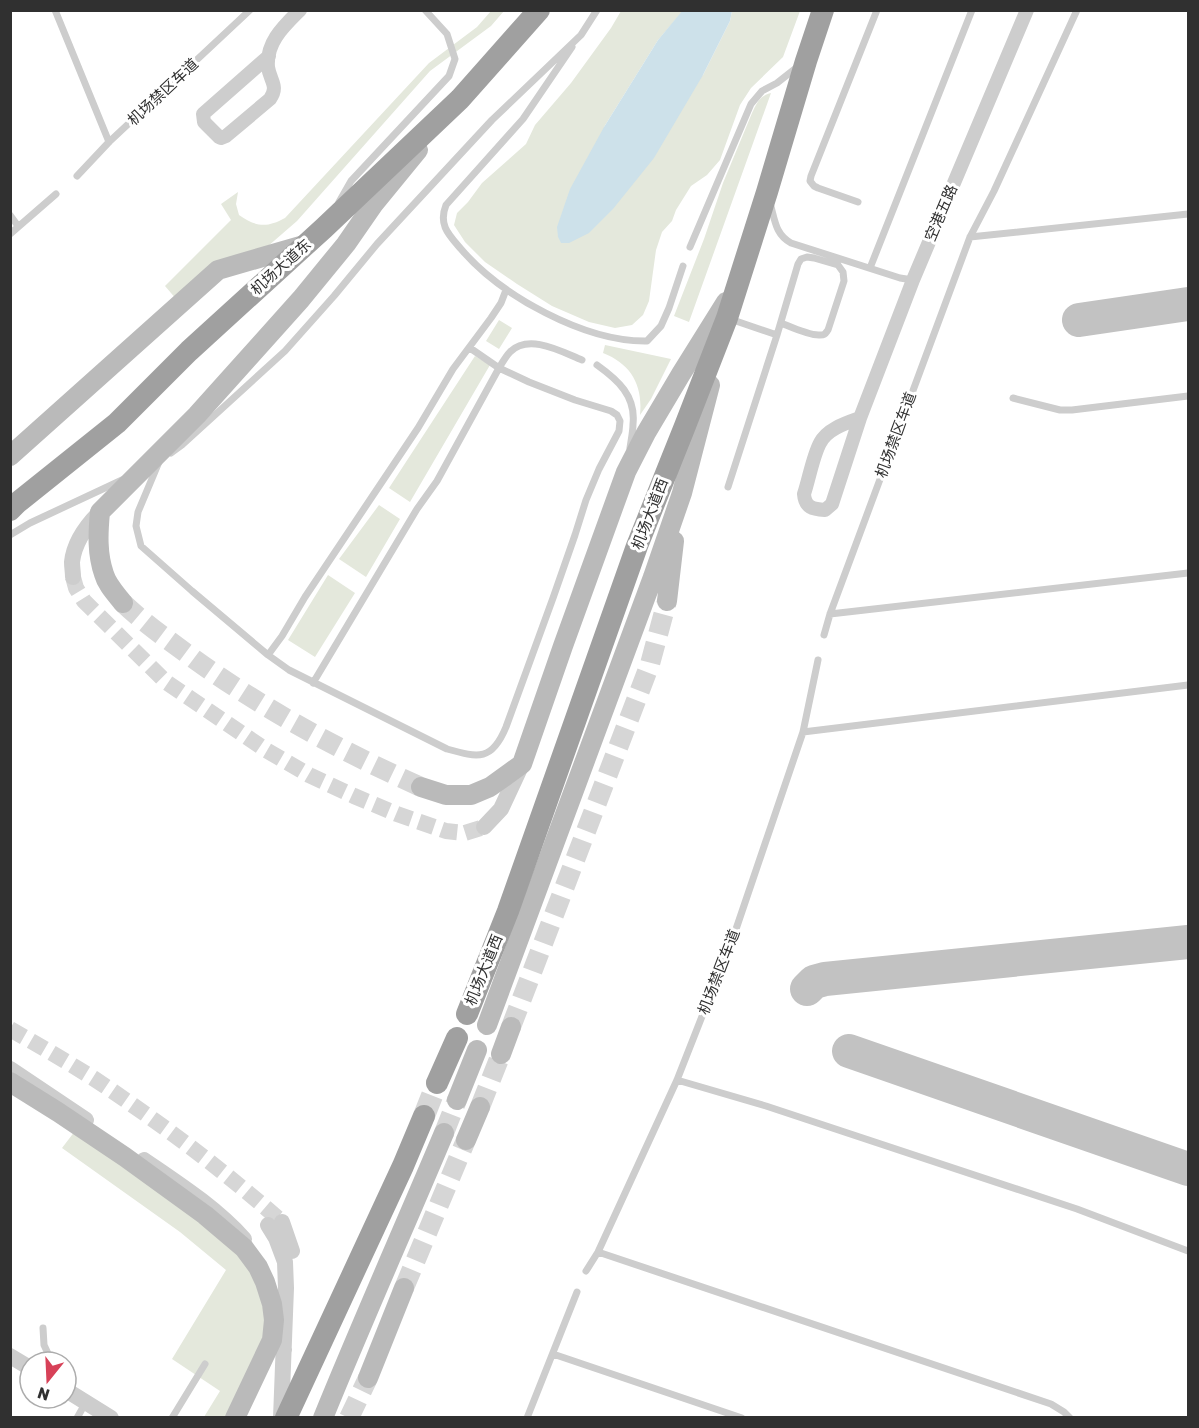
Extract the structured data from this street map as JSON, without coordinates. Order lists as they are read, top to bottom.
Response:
{
  "streets": {
    "highway": ["机场大道东", "机场大道西"],
    "street": ["空港五路"],
    "lane": ["机场禁区车道"]
  },
  "north": "bottom"
}
